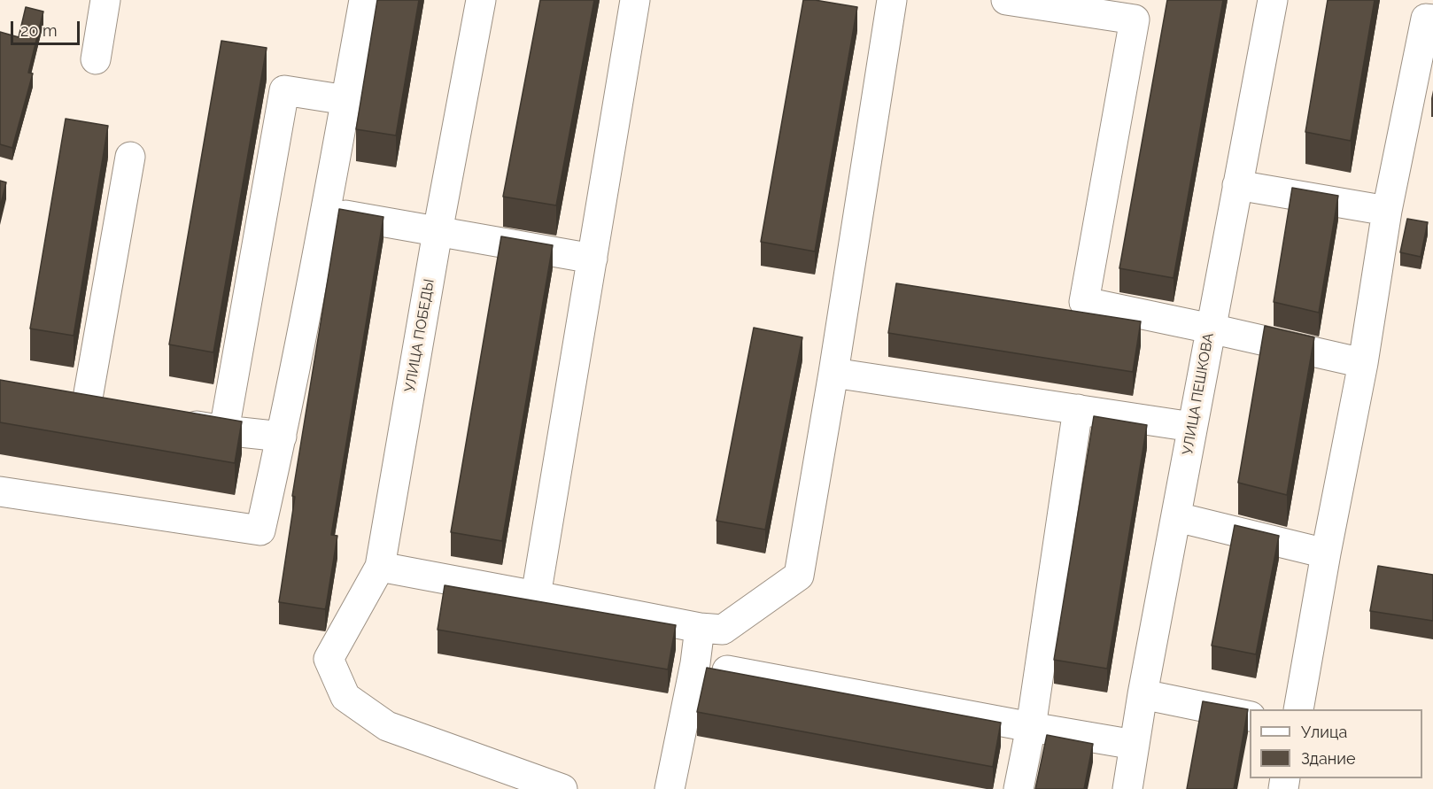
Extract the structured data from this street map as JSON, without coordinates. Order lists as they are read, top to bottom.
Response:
{
  "streets": {
    "street": ["УЛИЦА ПОБЕДЫ", "УЛИЦА ПЕШКОВА"]
  },
  "legend": ["Улица", "Здание"],
  "scale_bar": "20 m"
}
